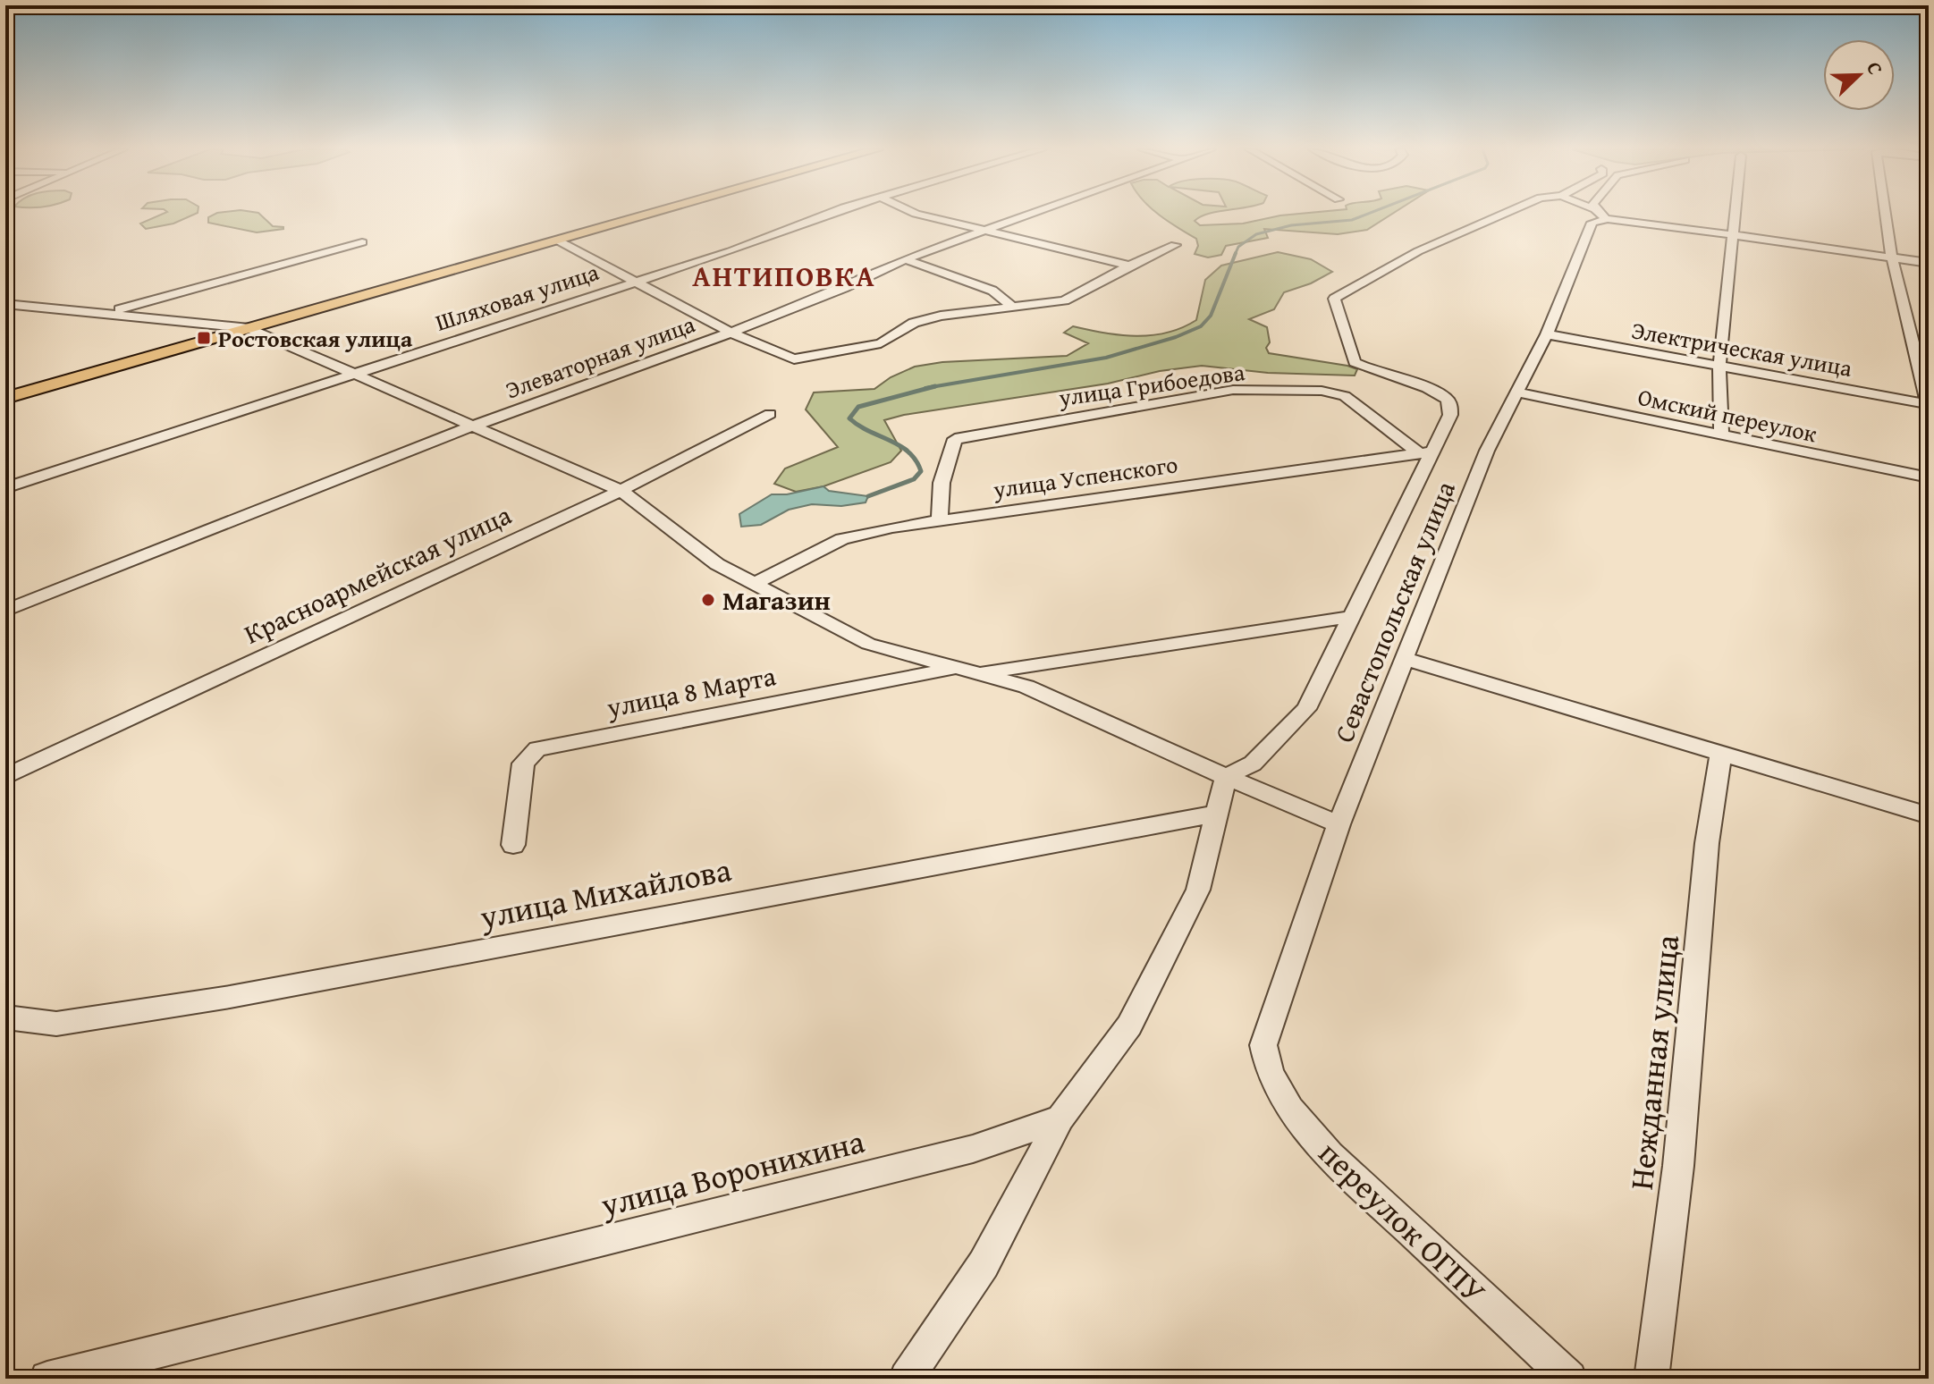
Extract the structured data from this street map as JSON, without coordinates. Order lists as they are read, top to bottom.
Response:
{
  "streets": {
    "street": [
      "Шляховая улица",
      "Электрическая улица",
      "Элеваторная улица",
      "улица Грибоедова",
      "Омский переулок",
      "улица Успенского",
      "Красноармейская улица",
      "Севастопольская улица",
      "улица 8 Марта",
      "улица Михайлова",
      "Нежданная улица",
      "улица Воронихина",
      "переулок ОГПУ"
    ]
  },
  "crossings": [
    ["Электрическая улица", "Севастопольская улица"],
    ["улица Грибоедова", "улица Успенского"],
    ["Омский переулок", "Севастопольская улица"],
    ["Севастопольская улица", "переулок ОГПУ"]
  ],
  "districts": ["АНТИПОВКА"],
  "places": {
    "transit": ["Ростовская улица"],
    "other": ["Магазин"]
  },
  "north": "top right"
}
